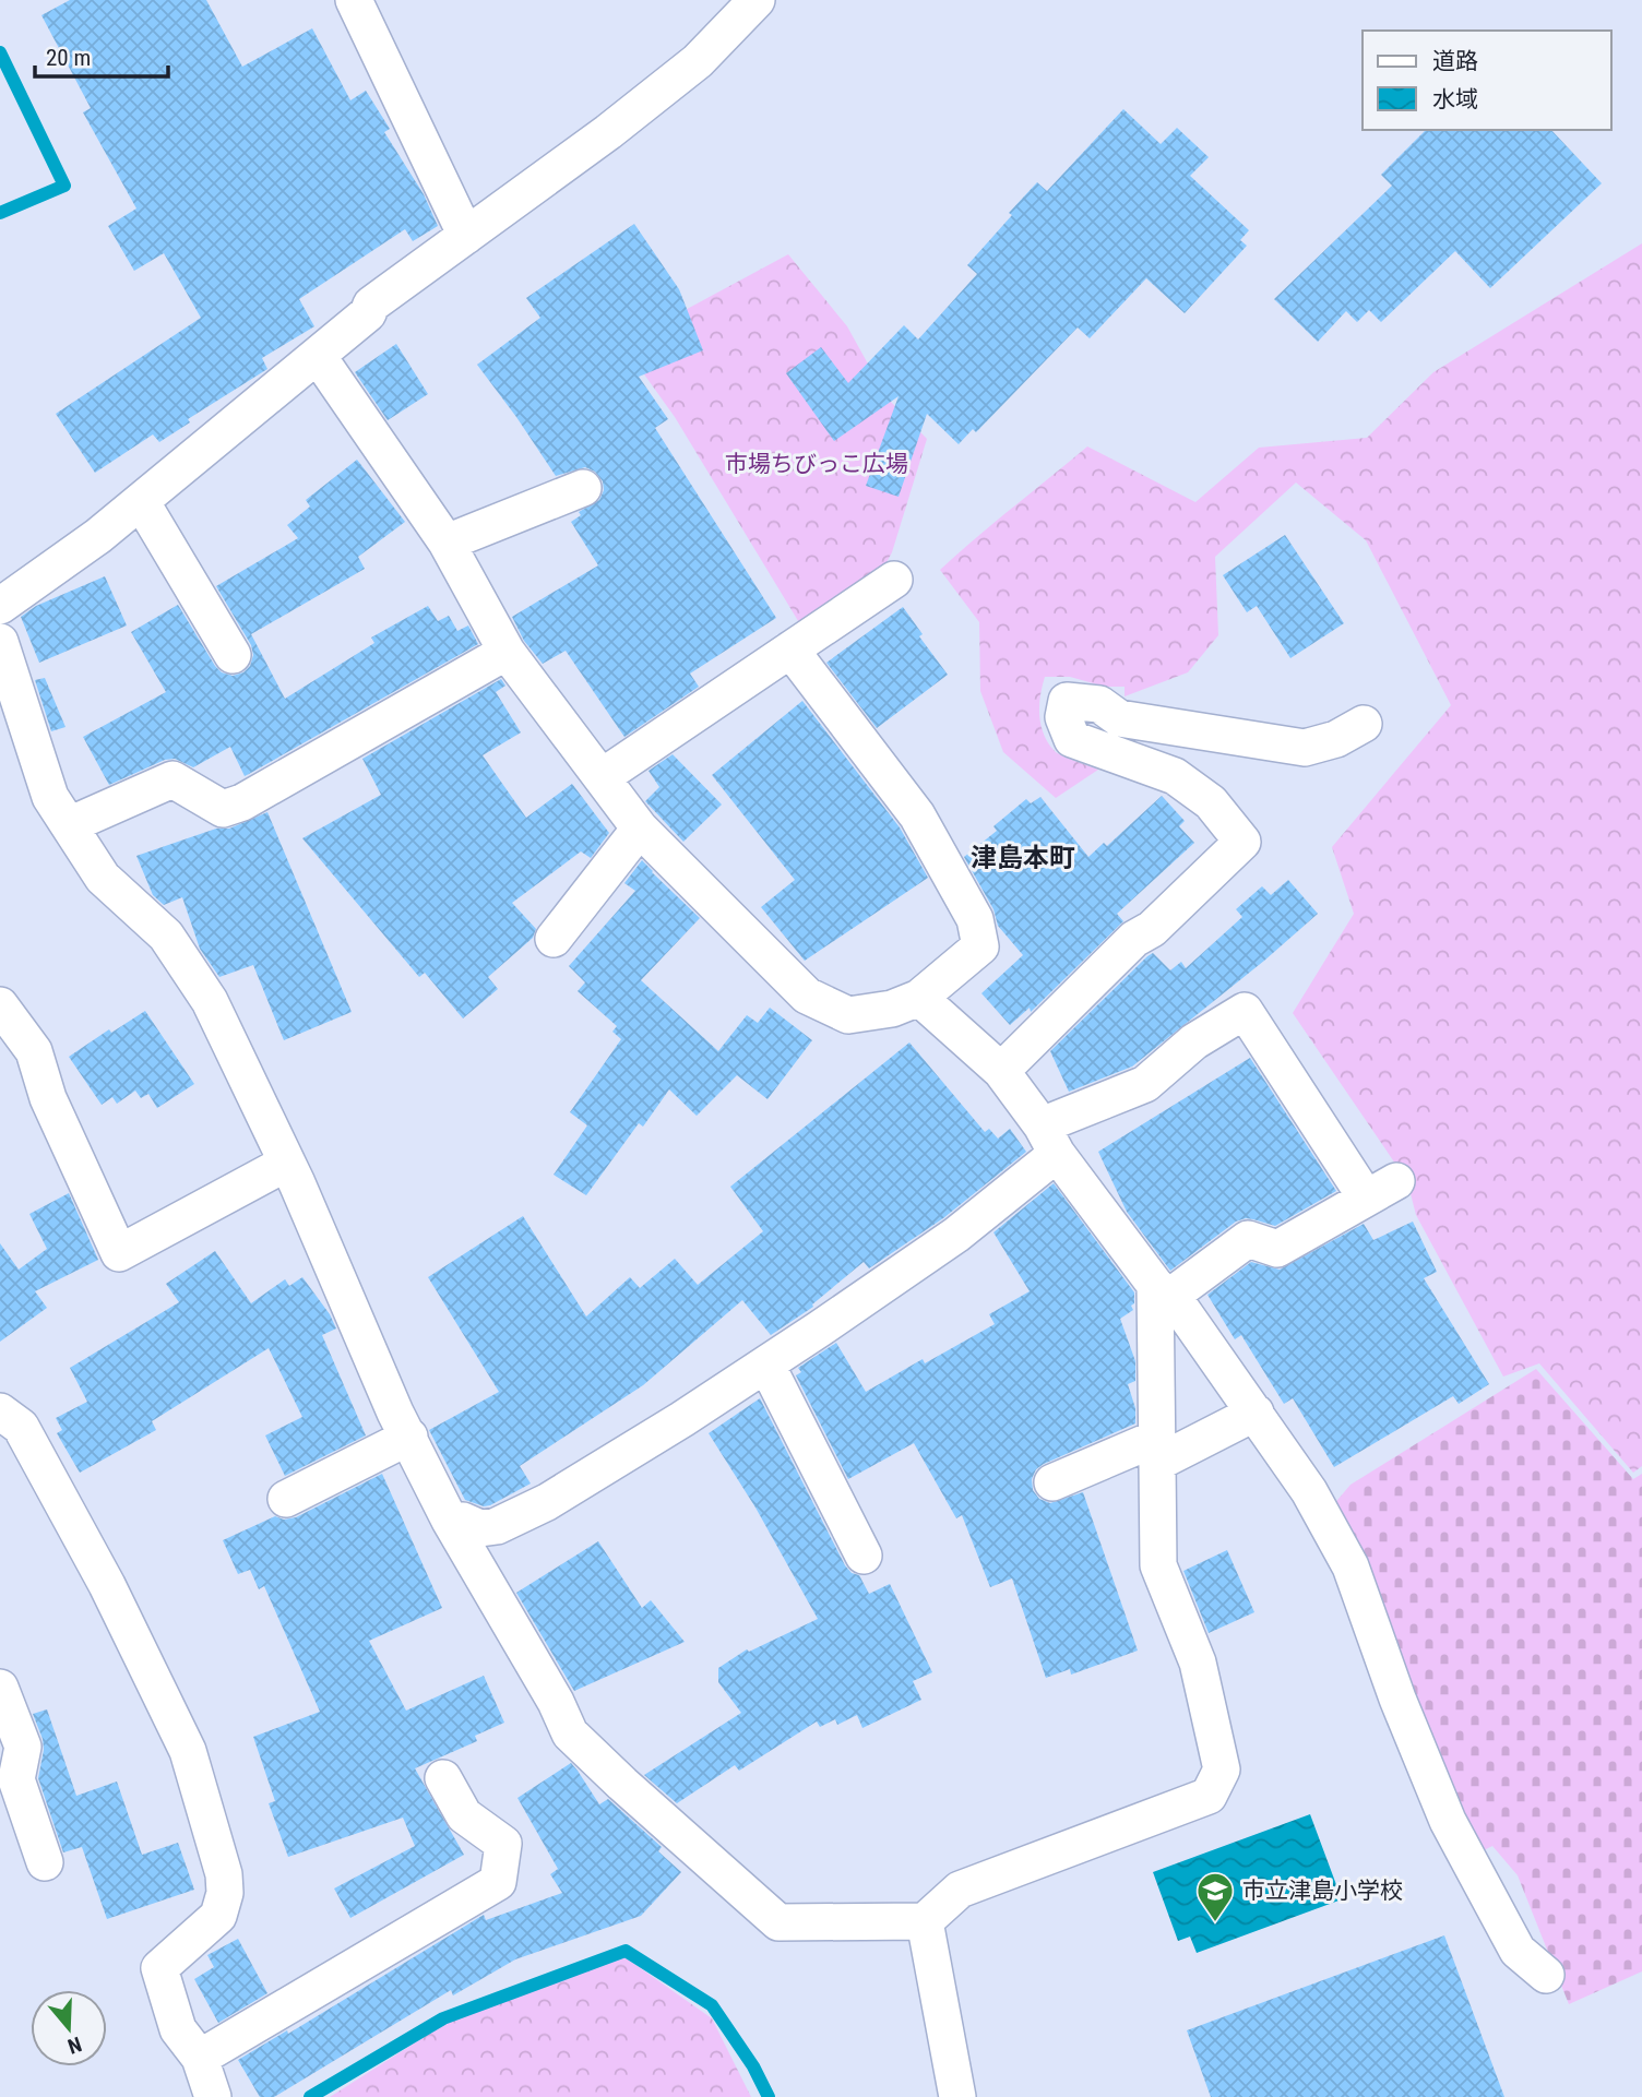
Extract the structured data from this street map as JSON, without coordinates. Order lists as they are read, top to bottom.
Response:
{
  "districts": ["津島本町"],
  "parks": ["市場ちびっこ広場"],
  "places": {
    "school or university": ["市立津島小学校"]
  },
  "legend": ["道路", "水域"],
  "scale_bar": "20 m",
  "north": "bottom"
}
